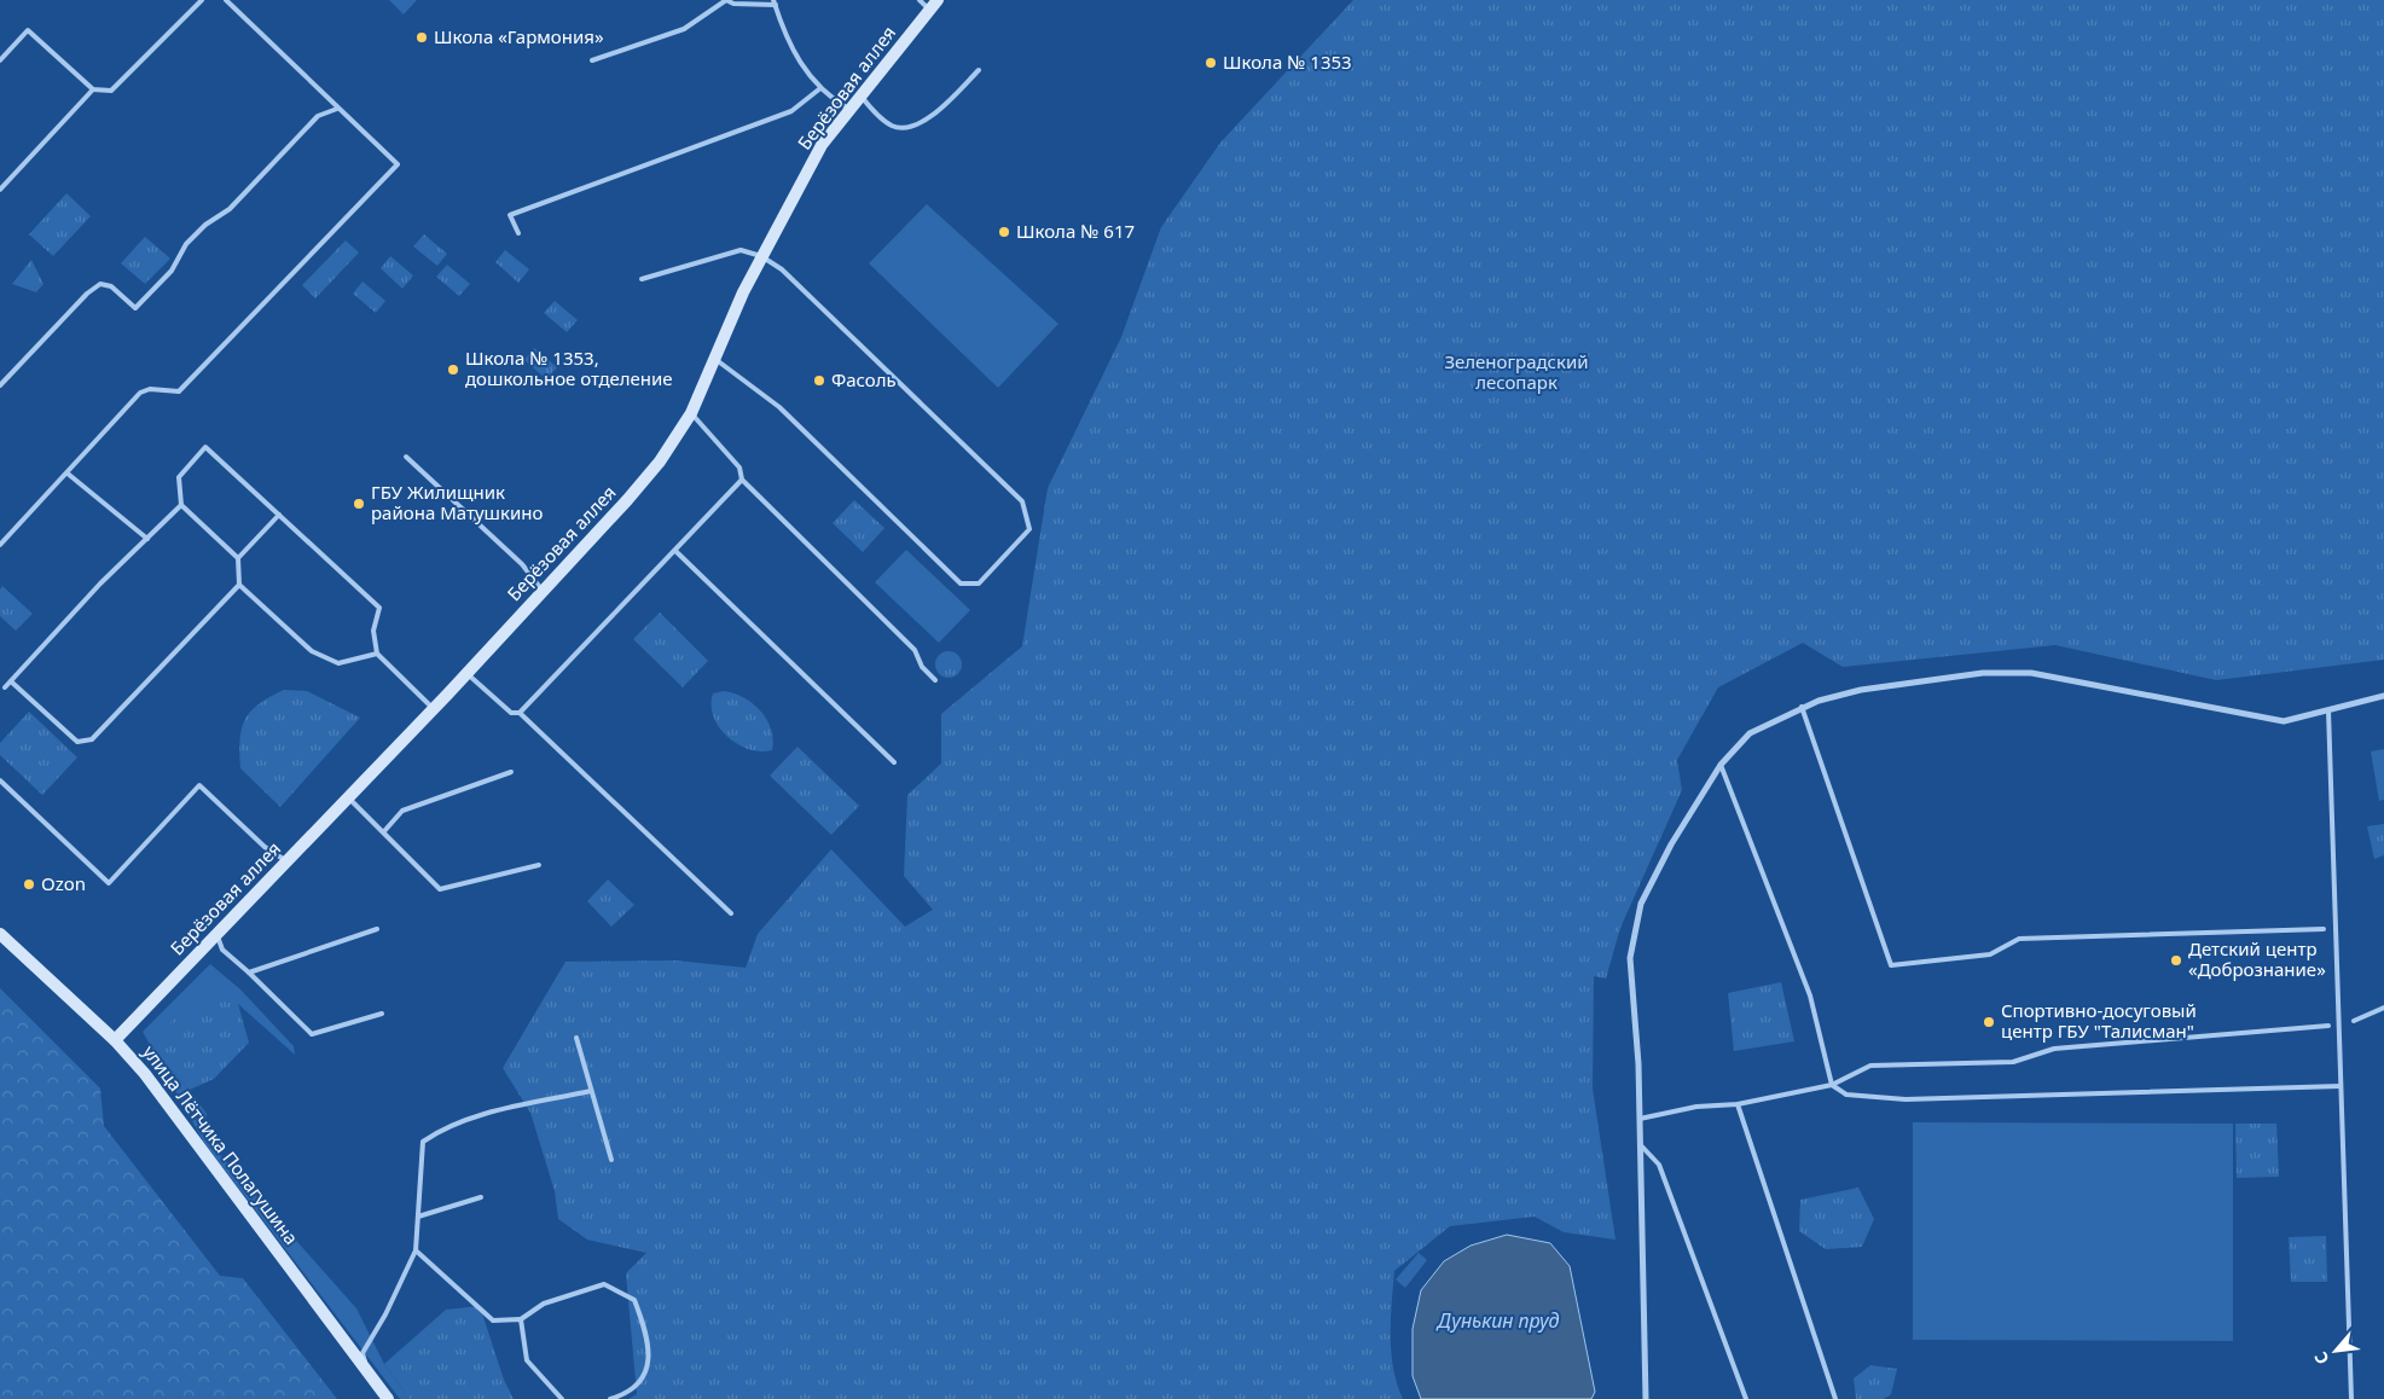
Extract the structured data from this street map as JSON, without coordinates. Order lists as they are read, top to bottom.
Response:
{
  "streets": {
    "street": ["Берёзовая аллея", "улица Лётчика Полагушина"]
  },
  "crossings": [
    ["Берёзовая аллея", "улица Лётчика Полагушина"]
  ],
  "water": ["Дунькин пруд"],
  "parks": ["Зеленоградский лесопарк"],
  "places": [
    "Школа «Гармония»",
    "Школа № 1353",
    "Школа № 617",
    "Школа № 1353, дошкольное отделение",
    "Фасоль",
    "ГБУ Жилищник района Матушкино",
    "Ozon",
    "Детский центр «Добрознание»",
    "Спортивно-досуговый центр ГБУ \"Талисман\""
  ],
  "north": "bottom left"
}
